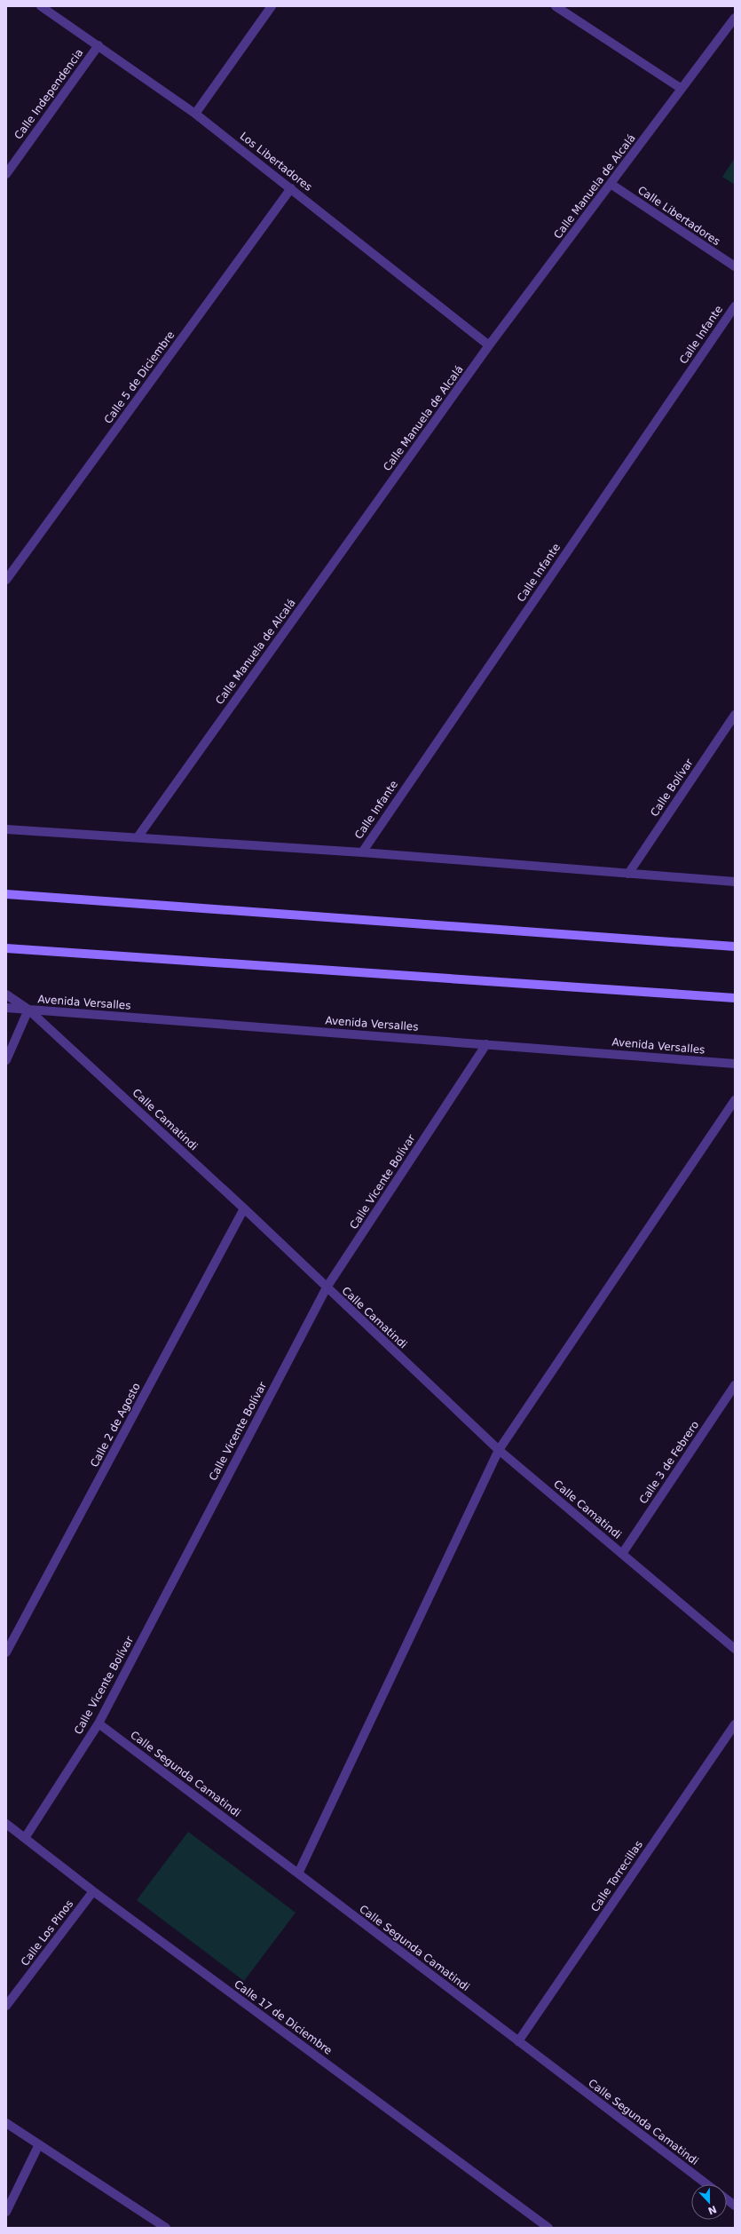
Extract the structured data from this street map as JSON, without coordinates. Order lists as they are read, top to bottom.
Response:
{
  "streets": {
    "street": [
      "Calle Independencia",
      "Los Libertadores",
      "Calle Manuela de Alcalá",
      "Calle Libertadores",
      "Calle Infante",
      "Calle 5 de Diciembre",
      "Calle Bolívar",
      "Avenida Versalles",
      "Calle Camatindi",
      "Calle Vicente Bolívar",
      "Calle 2 de Agosto",
      "Calle 3 de Febrero",
      "Calle Segunda Camatindi",
      "Calle Torrecillas",
      "Calle Los Pinos",
      "Calle 17 de Diciembre"
    ]
  },
  "crossings": [
    ["Calle Independencia", "Los Libertadores"],
    ["Los Libertadores", "Calle Manuela de Alcalá"],
    ["Los Libertadores", "Calle 5 de Diciembre"],
    ["Calle Manuela de Alcalá", "Calle Libertadores"],
    ["Avenida Versalles", "Calle Camatindi"],
    ["Avenida Versalles", "Calle Vicente Bolívar"],
    ["Calle Camatindi", "Calle Vicente Bolívar"],
    ["Calle Camatindi", "Calle 2 de Agosto"],
    ["Calle Camatindi", "Calle 3 de Febrero"],
    ["Calle Vicente Bolívar", "Calle Segunda Camatindi"],
    ["Calle Vicente Bolívar", "Calle 17 de Diciembre"],
    ["Calle Segunda Camatindi", "Calle Torrecillas"],
    ["Calle Los Pinos", "Calle 17 de Diciembre"]
  ],
  "north": "bottom"
}
